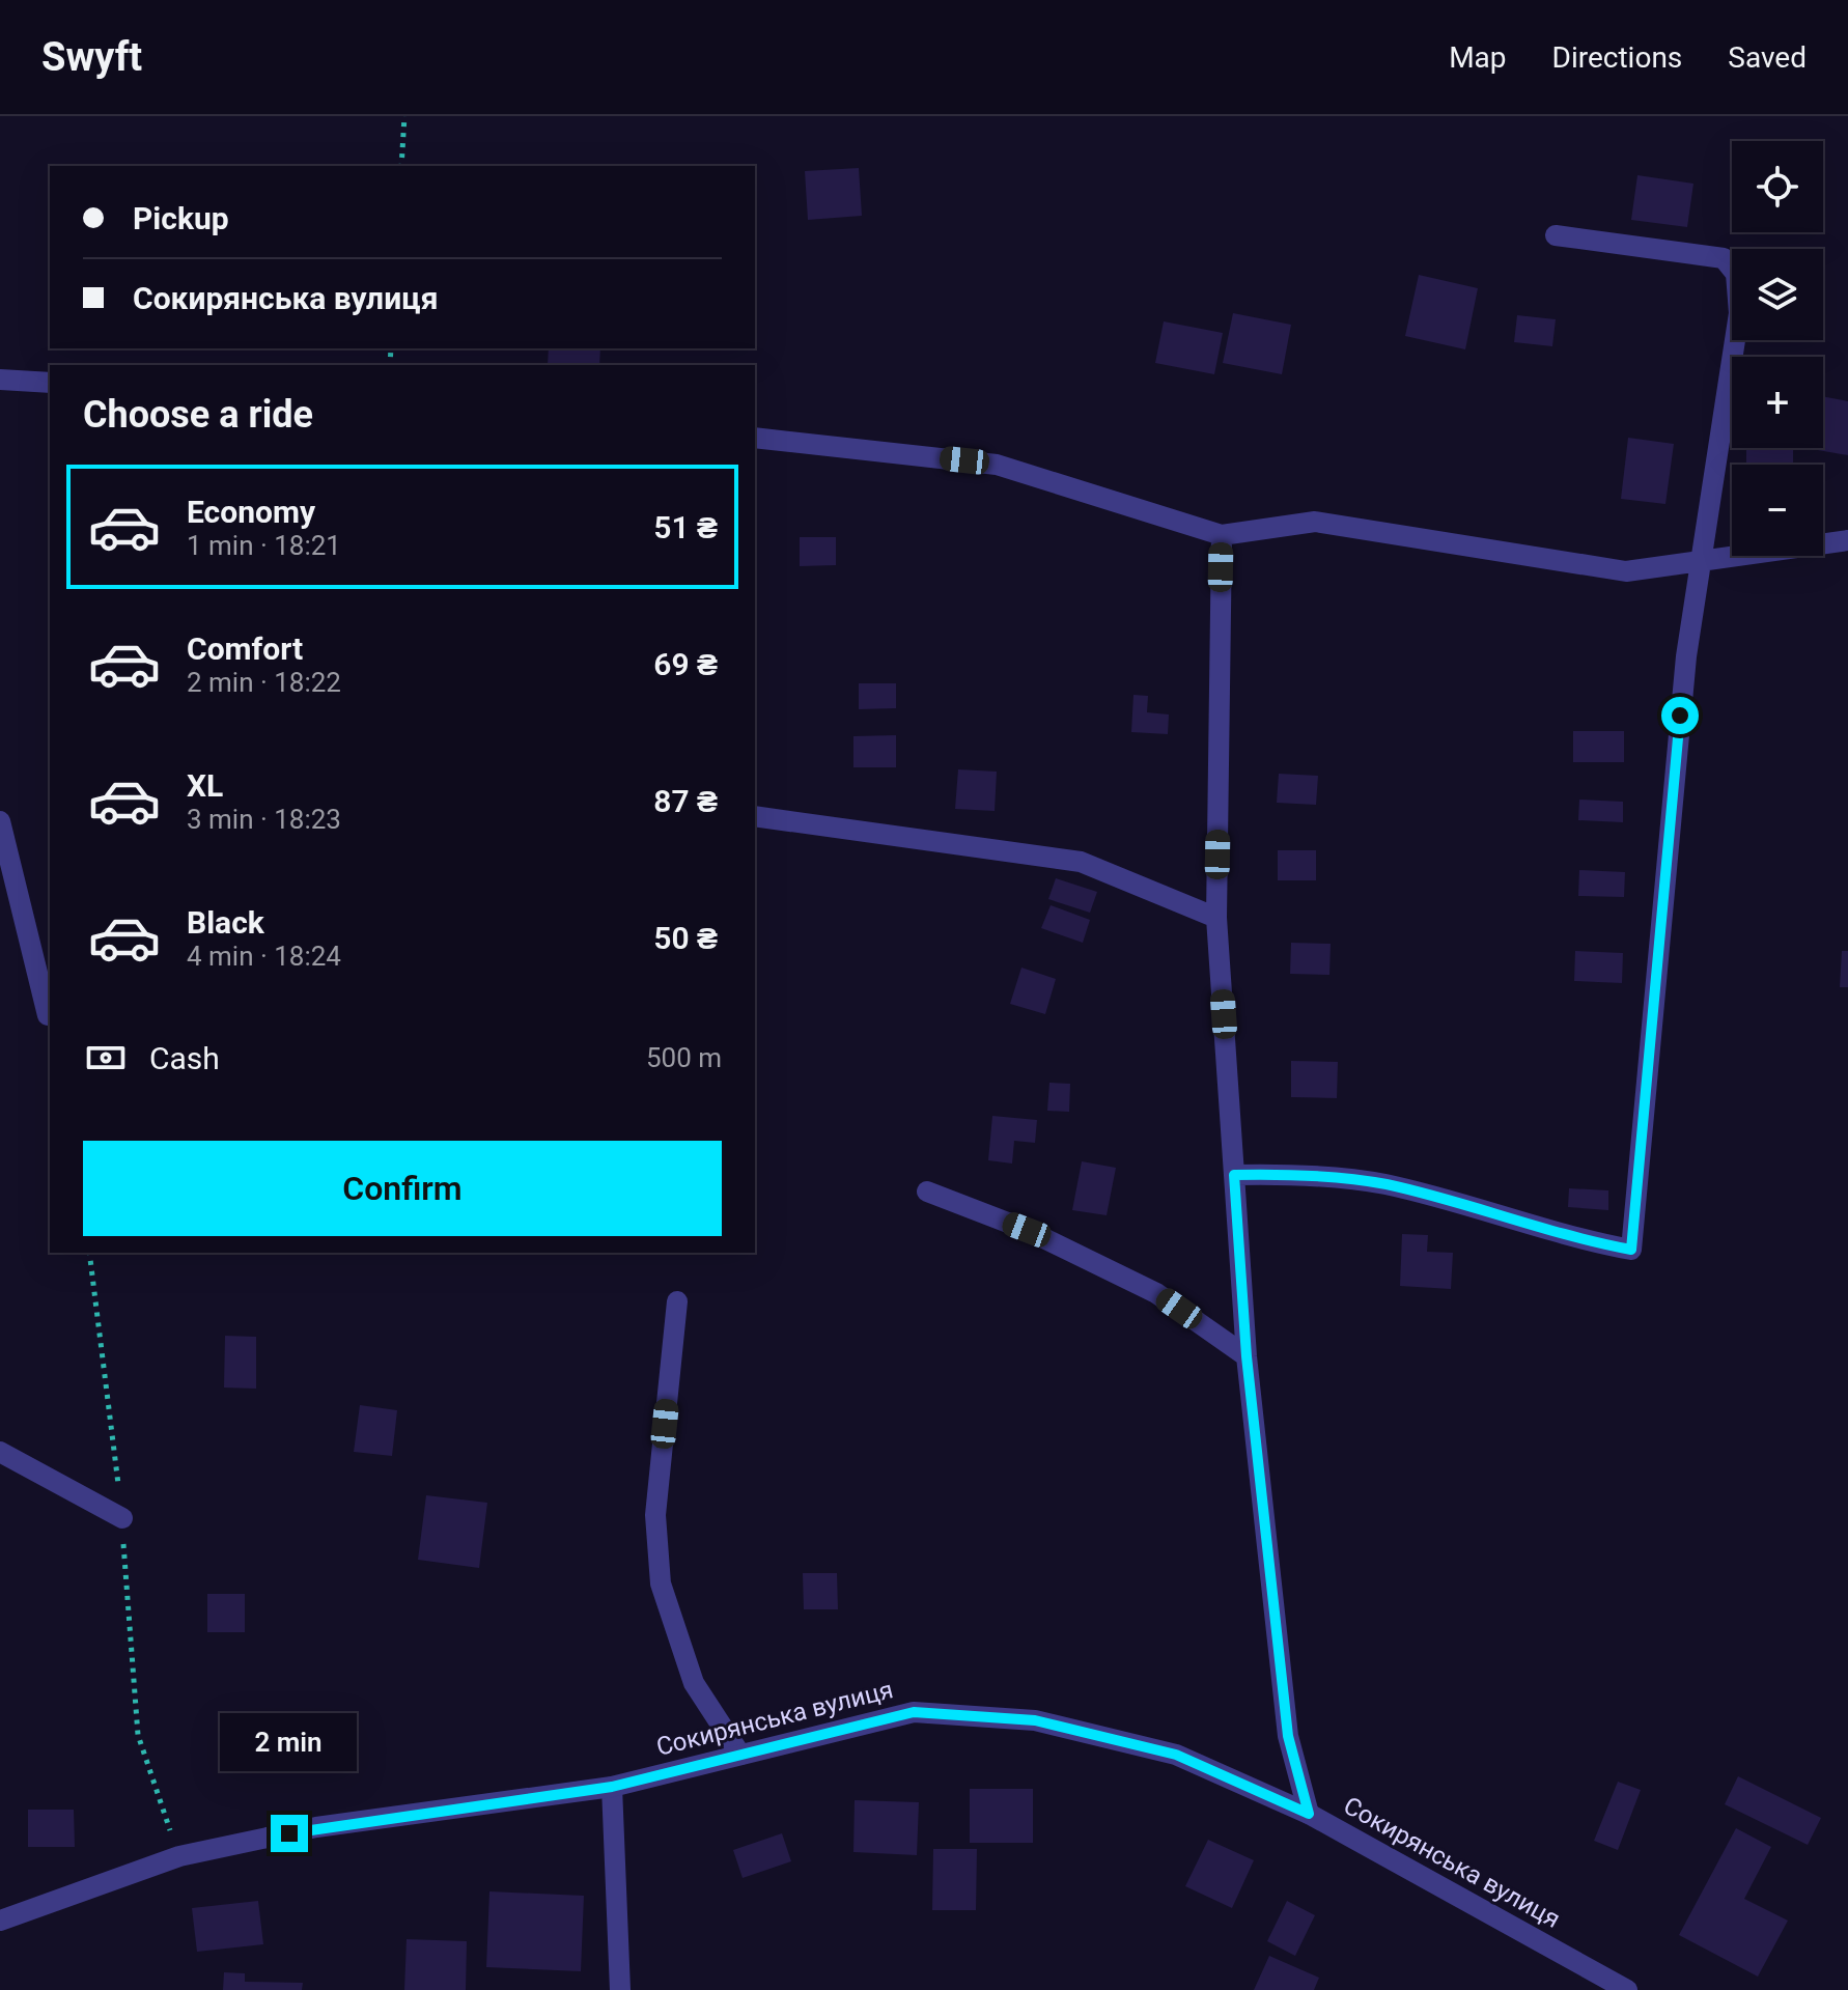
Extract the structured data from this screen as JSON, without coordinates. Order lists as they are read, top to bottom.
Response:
{
  "streets": {
    "street": ["Сокирянська вулиця"]
  },
  "page": {
    "header": "Swyft",
    "nav": ["Map", "Directions", "Saved"],
    "map_buttons": ["+", "−"],
    "banner": ["Pickup", "Сокирянська вулиця"],
    "heading": "Choose a ride",
    "list": [
      {
        "name": "Economy",
        "note": "1 min · 18:21",
        "value": "51 ₴"
      },
      {
        "name": "Comfort",
        "note": "2 min · 18:22",
        "value": "69 ₴"
      },
      {
        "name": "XL",
        "note": "3 min · 18:23",
        "value": "87 ₴"
      },
      {
        "name": "Black",
        "note": "4 min · 18:24",
        "value": "50 ₴"
      }
    ],
    "pay": ["Cash", "500 m"],
    "buttons": "Confirm",
    "bubble": "2 min"
  }
}
